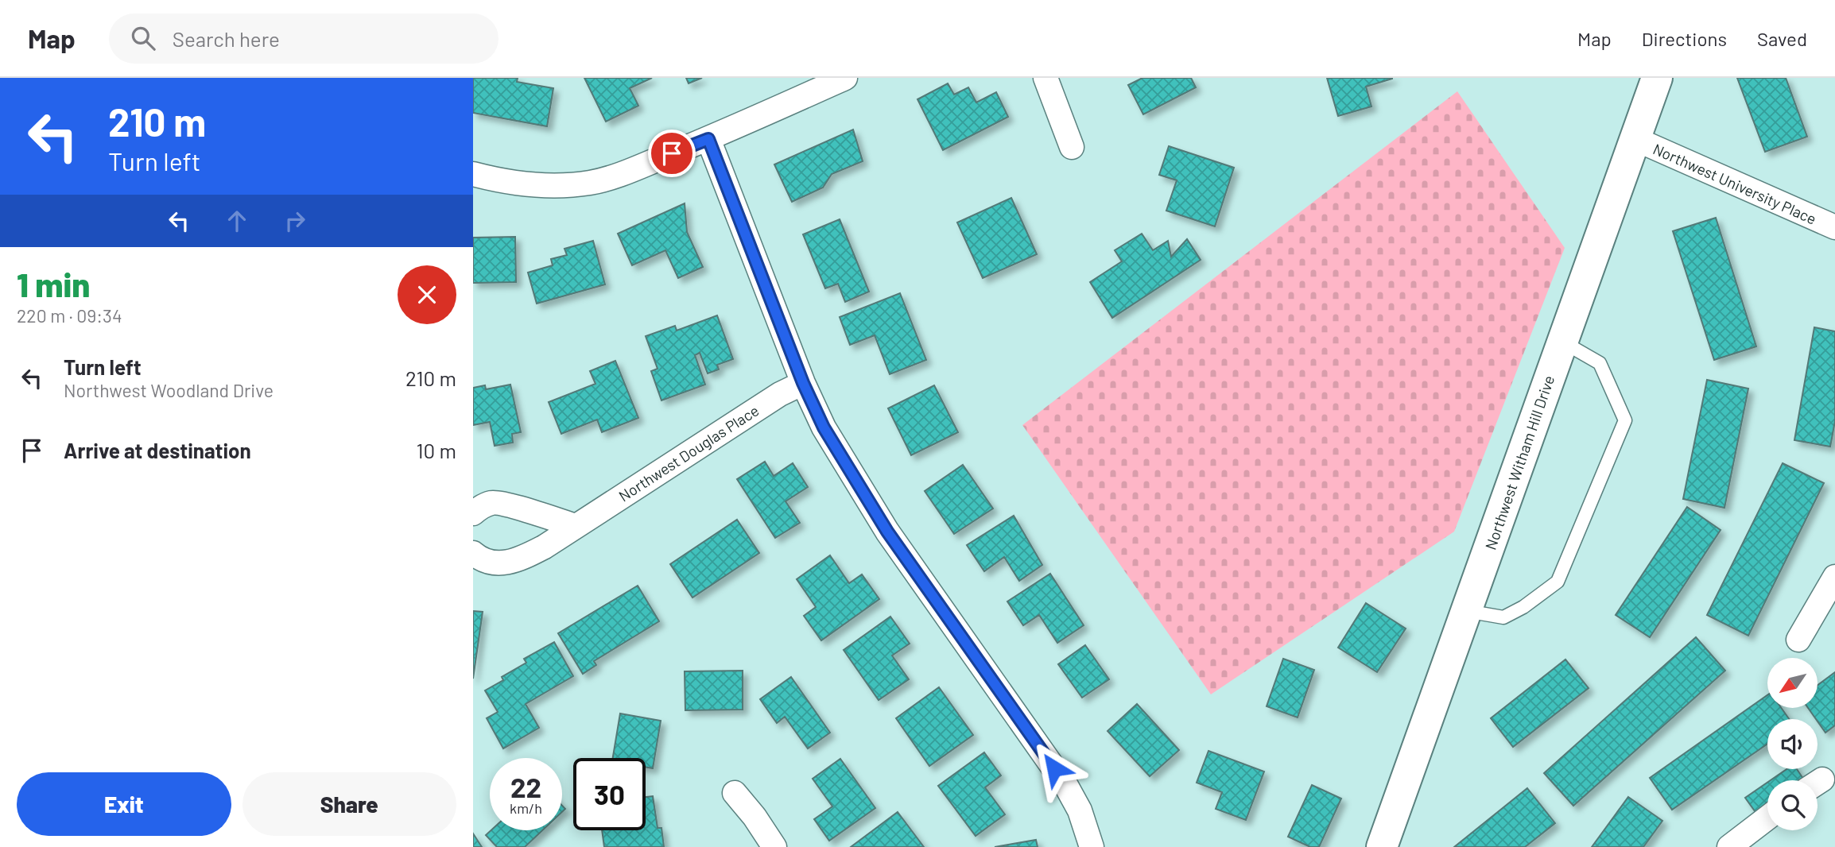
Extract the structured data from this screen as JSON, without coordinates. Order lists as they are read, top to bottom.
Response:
{
  "streets": {
    "street": ["Northwest University Place", "Northwest Douglas Place", "Northwest Witham Hill Drive"]
  },
  "crossings": [
    ["Northwest University Place", "Northwest Witham Hill Drive"]
  ],
  "north": "bottom left",
  "page": {
    "header": "Map",
    "search": "Search here",
    "nav": ["Map", "Directions", "Saved"],
    "turn": ["210 m", "Turn left"],
    "heading": ["1 min", "220 m · 09:34"],
    "list": [
      {
        "name": "Turn left",
        "note": "Northwest Woodland Drive",
        "value": "210 m"
      },
      {
        "name": "Arrive at destination",
        "value": "10 m"
      }
    ],
    "speed": "22 km/h",
    "limit": "30",
    "buttons": ["Exit", "Share"]
  }
}
